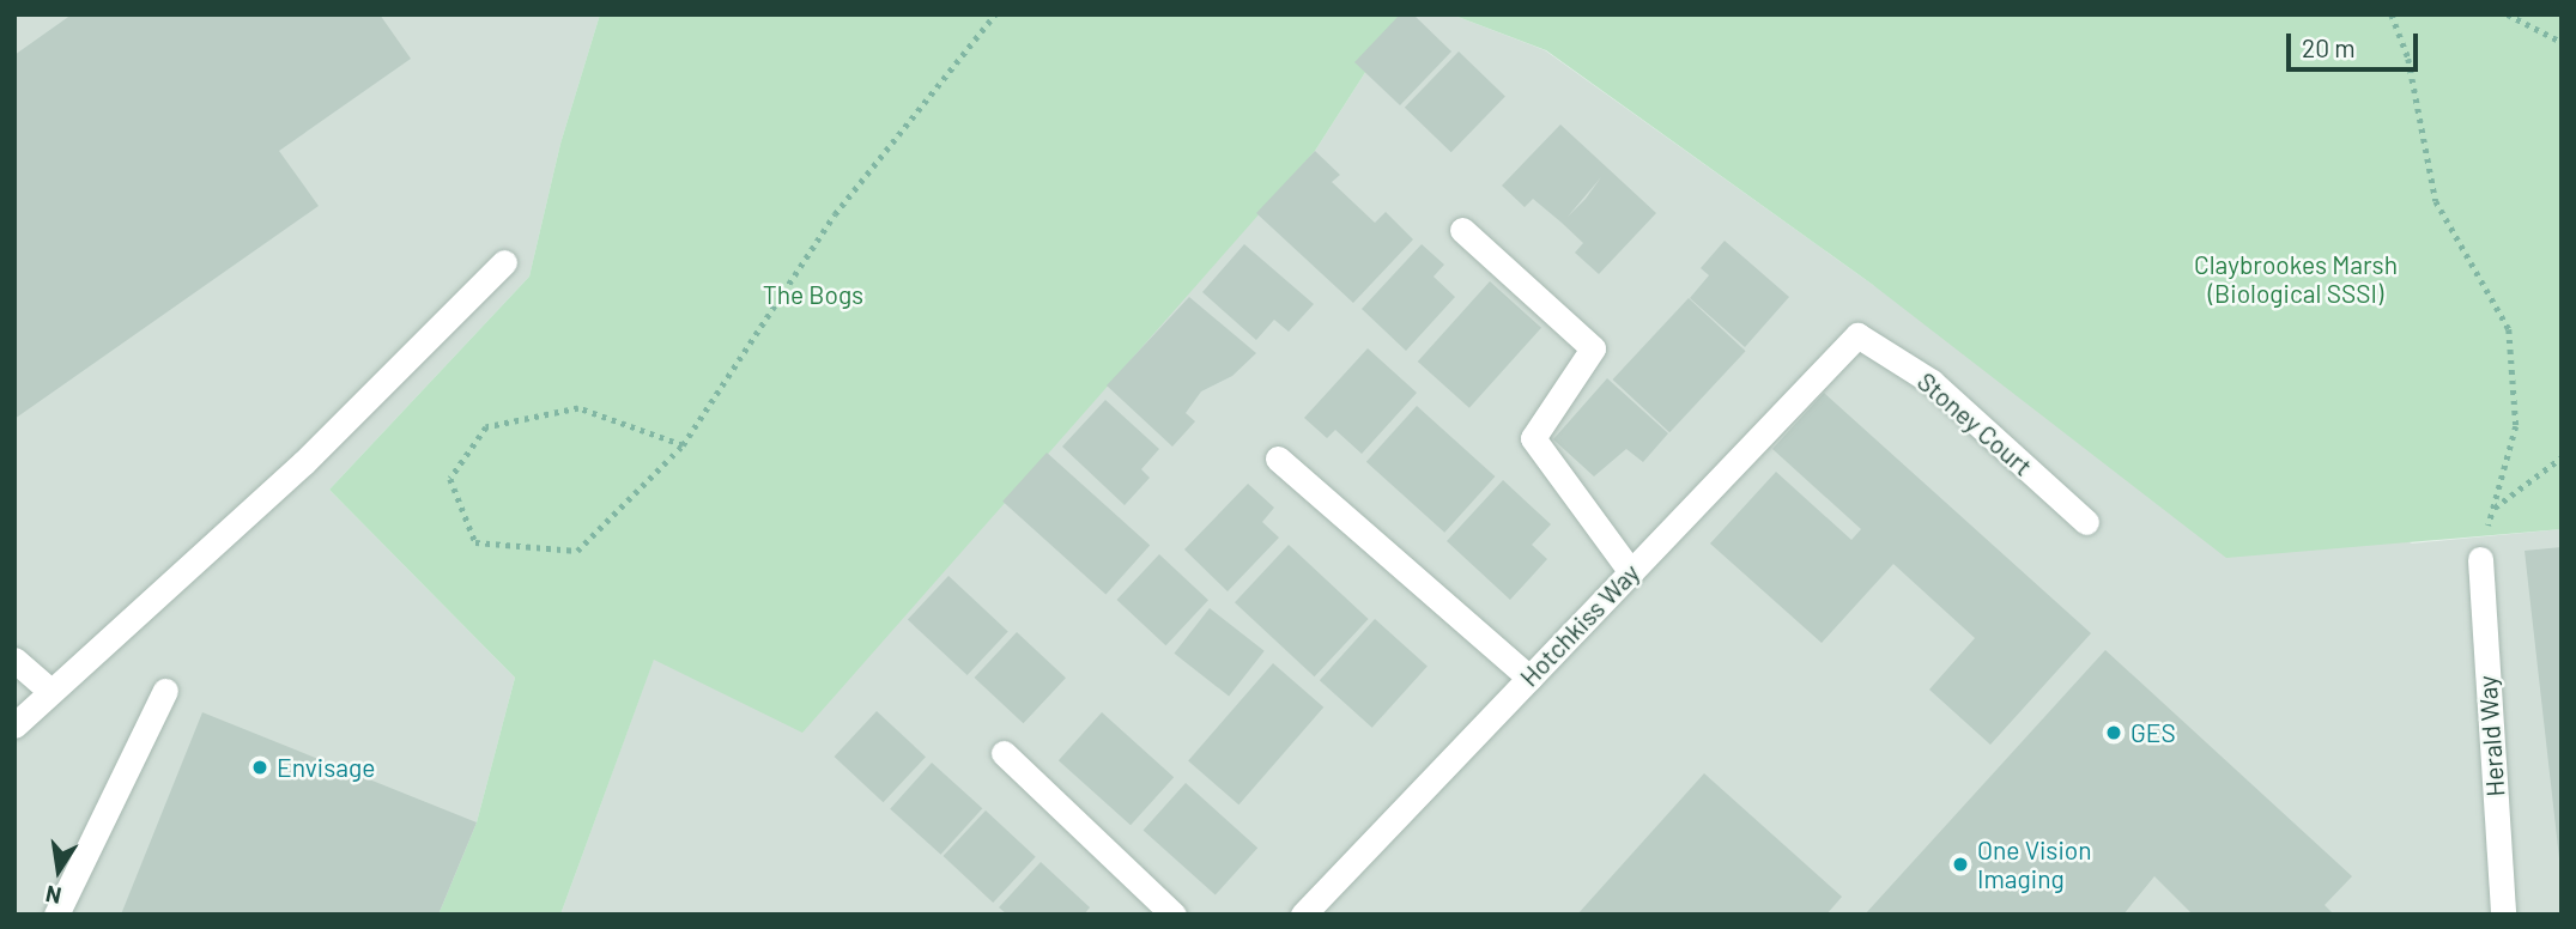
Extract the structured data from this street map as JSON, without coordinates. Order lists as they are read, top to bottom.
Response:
{
  "streets": {
    "street": ["Stoney Court", "Hotchkiss Way", "Herald Way"]
  },
  "crossings": [
    ["Stoney Court", "Hotchkiss Way"]
  ],
  "parks": ["Claybrookes Marsh (Biological SSSI)", "The Bogs"],
  "places": ["GES", "Envisage", "One Vision Imaging"],
  "scale_bar": "20 m",
  "north": "bottom"
}
